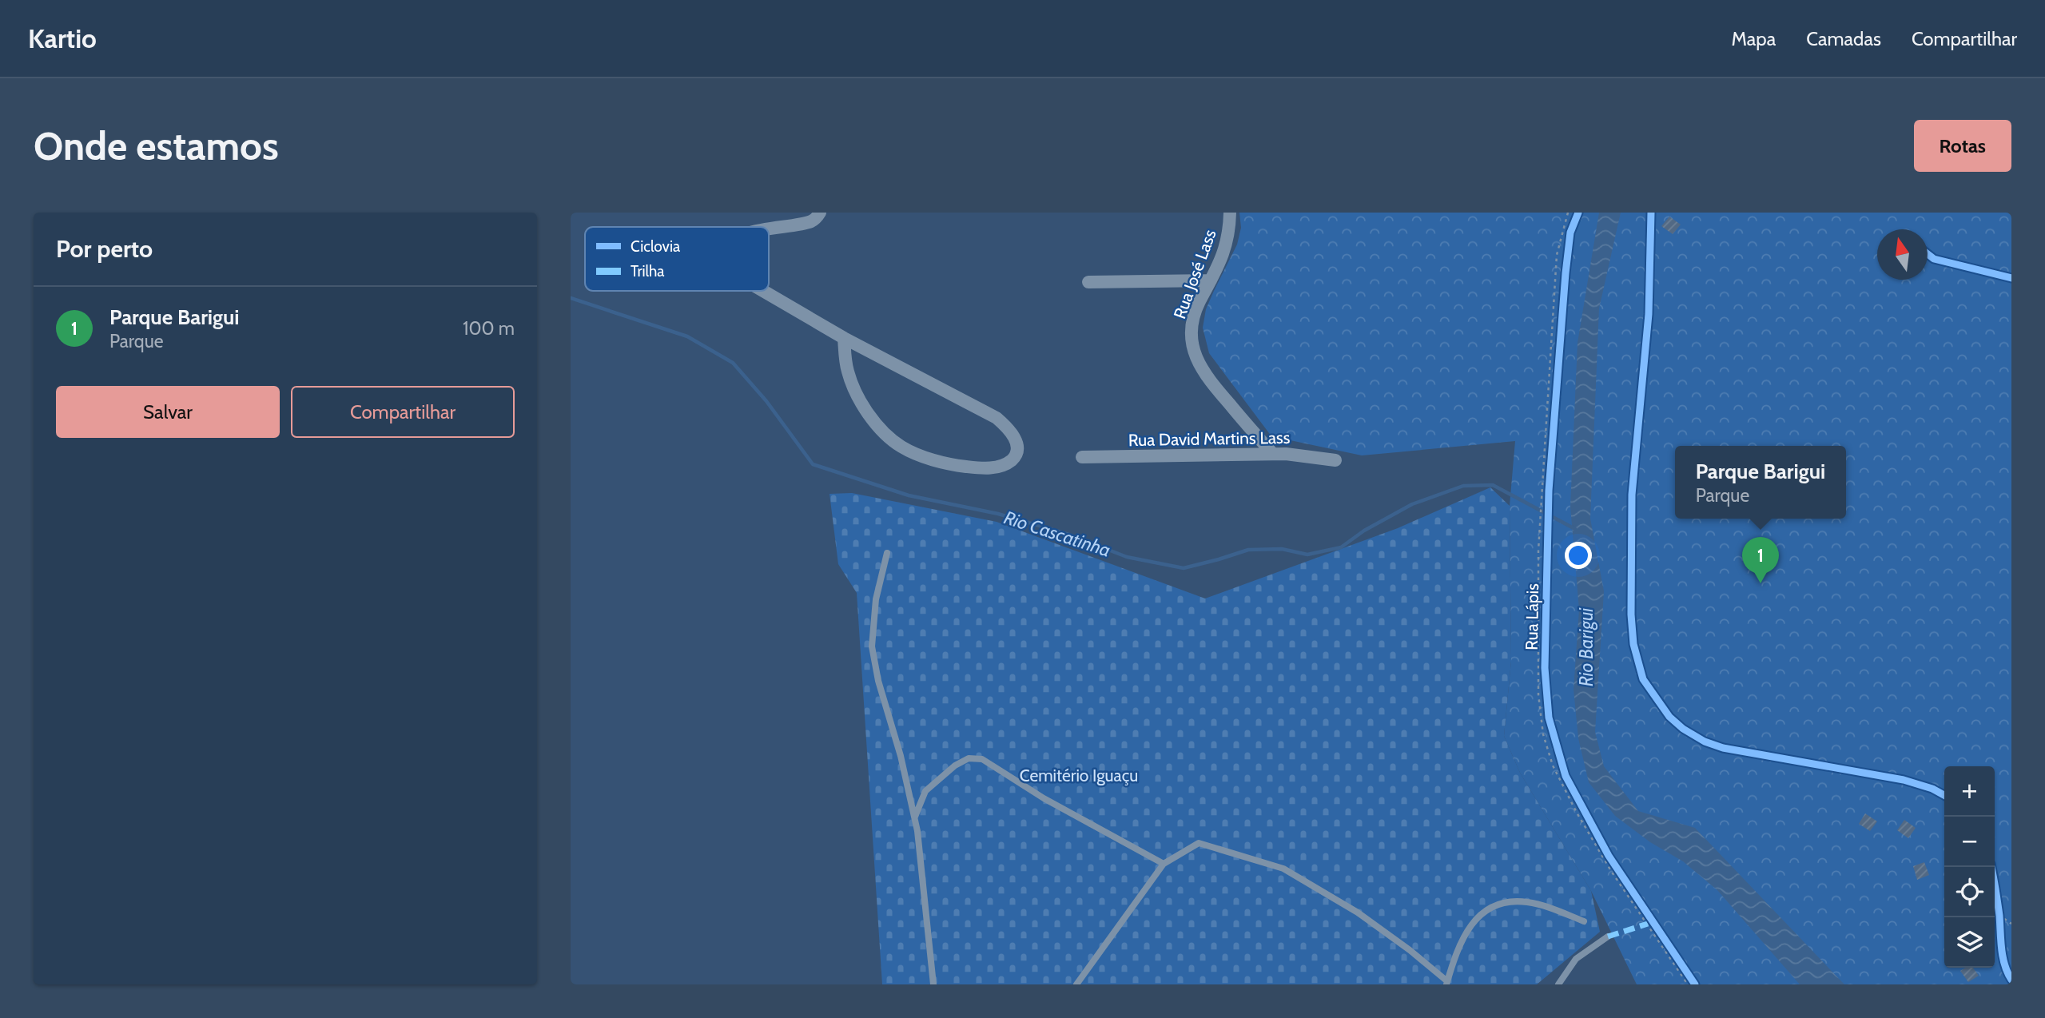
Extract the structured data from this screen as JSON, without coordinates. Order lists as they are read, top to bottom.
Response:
{
  "streets": {
    "street": ["Rua José Lass", "Rua David Martins Lass"],
    "cycle path": ["Rua Lápis"]
  },
  "crossings": [
    ["Rua José Lass", "Rua David Martins Lass"]
  ],
  "water": ["Rio Cascatinha", "Rio Barigui"],
  "parks": ["Cemitério Iguaçu"],
  "legend": ["Ciclovia", "Trilha"],
  "north": "top",
  "page": {
    "header": "Kartio",
    "nav": ["Mapa", "Camadas", "Compartilhar"],
    "buttons": [
      "Rotas",
      ["Salvar", "Compartilhar"]
    ],
    "title": "Onde estamos",
    "heading": "Por perto",
    "list": [
      {
        "mark": "1",
        "name": "Parque Barigui",
        "note": "Parque",
        "value": "100 m"
      }
    ],
    "popup": ["Parque Barigui", "Parque"],
    "pins": "1",
    "map_buttons": ["+", "−"]
  }
}
